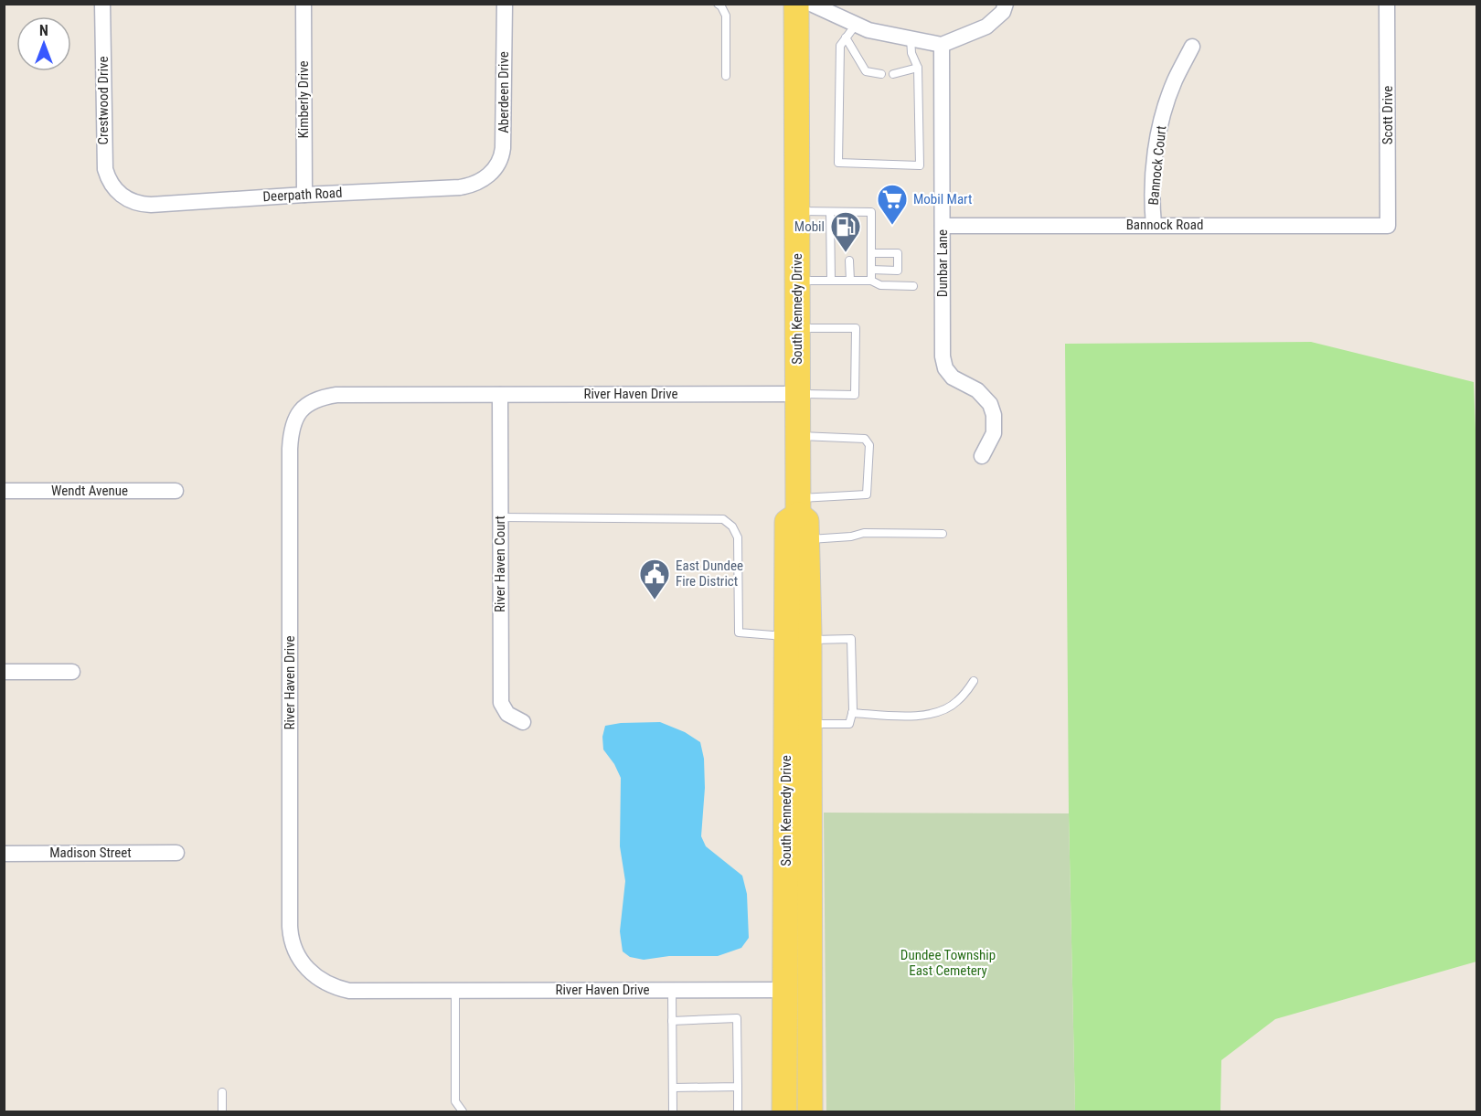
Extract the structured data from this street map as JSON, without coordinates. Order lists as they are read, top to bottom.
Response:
{
  "streets": {
    "main road": ["South Kennedy Drive"],
    "street": [
      "Aberdeen Drive",
      "Kimberly Drive",
      "Crestwood Drive",
      "Scott Drive",
      "Bannock Court",
      "Deerpath Road",
      "Bannock Road",
      "Dunbar Lane",
      "River Haven Drive",
      "Wendt Avenue",
      "River Haven Court",
      "Madison Street"
    ]
  },
  "crossings": [
    ["Aberdeen Drive", "Deerpath Road"],
    ["Kimberly Drive", "Deerpath Road"],
    ["Crestwood Drive", "Deerpath Road"],
    ["Scott Drive", "Bannock Road"],
    ["Bannock Court", "Bannock Road"],
    ["Bannock Road", "Dunbar Lane"],
    ["South Kennedy Drive", "River Haven Drive"],
    ["River Haven Drive", "River Haven Court"]
  ],
  "parks": ["Dundee Township East Cemetery"],
  "places": {
    "supermarket": ["Mobil Mart"],
    "fuel station": ["Mobil"],
    "public building": ["East Dundee Fire District"]
  },
  "north": "top"
}
